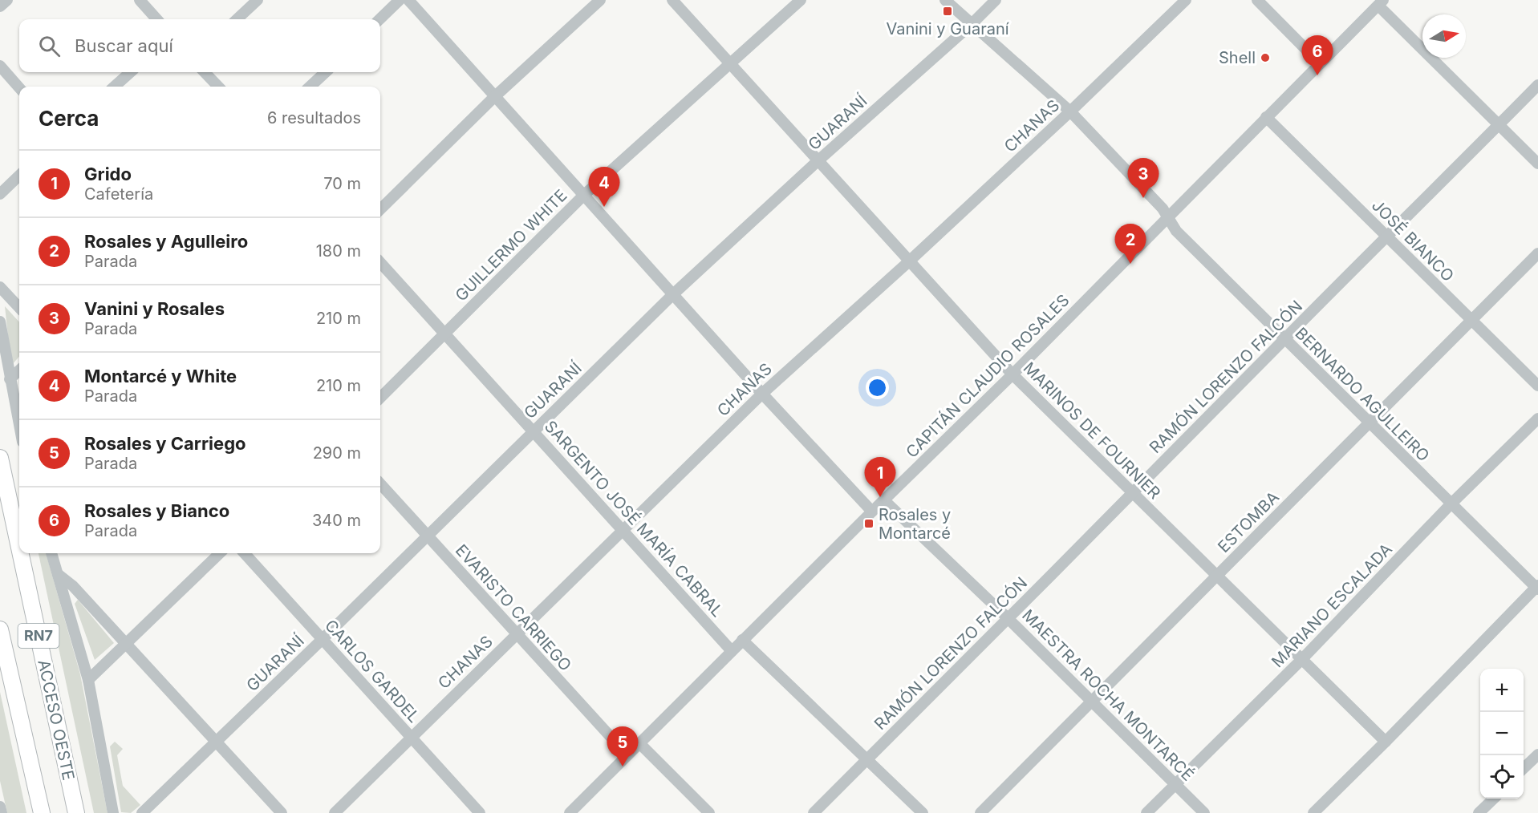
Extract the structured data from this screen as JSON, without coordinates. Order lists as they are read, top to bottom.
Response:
{
  "streets": {
    "highway": ["RN7", "ACCESO OESTE"],
    "street": [
      "GUARANÍ",
      "CHANAS",
      "JOSÉ BIANCO",
      "GUILLERMO WHITE",
      "CAPITÁN CLAUDIO ROSALES",
      "RAMÓN LORENZO FALCÓN",
      "BERNARDO AGULLEIRO",
      "MARINOS DE FOURNIER",
      "SARGENTO JOSÉ MARÍA CABRAL",
      "ESTOMBA",
      "MARIANO ESCALADA",
      "EVARISTO CARRIEGO",
      "CARLOS GARDEL",
      "MAESTRA ROCHA MONTARCÉ"
    ]
  },
  "crossings": [
    ["GUARANÍ", "BERNARDO AGULLEIRO"],
    ["GUARANÍ", "MARINOS DE FOURNIER"],
    ["GUARANÍ", "SARGENTO JOSÉ MARÍA CABRAL"],
    ["GUARANÍ", "EVARISTO CARRIEGO"],
    ["GUARANÍ", "CARLOS GARDEL"],
    ["CHANAS", "BERNARDO AGULLEIRO"],
    ["CHANAS", "MARINOS DE FOURNIER"],
    ["CHANAS", "SARGENTO JOSÉ MARÍA CABRAL"],
    ["CHANAS", "EVARISTO CARRIEGO"],
    ["CHANAS", "CARLOS GARDEL"],
    ["JOSÉ BIANCO", "CAPITÁN CLAUDIO ROSALES"],
    ["JOSÉ BIANCO", "RAMÓN LORENZO FALCÓN"],
    ["JOSÉ BIANCO", "ESTOMBA"],
    ["GUILLERMO WHITE", "MARINOS DE FOURNIER"],
    ["GUILLERMO WHITE", "SARGENTO JOSÉ MARÍA CABRAL"],
    ["CAPITÁN CLAUDIO ROSALES", "BERNARDO AGULLEIRO"],
    ["CAPITÁN CLAUDIO ROSALES", "MARINOS DE FOURNIER"],
    ["CAPITÁN CLAUDIO ROSALES", "SARGENTO JOSÉ MARÍA CABRAL"],
    ["CAPITÁN CLAUDIO ROSALES", "EVARISTO CARRIEGO"],
    ["CAPITÁN CLAUDIO ROSALES", "MAESTRA ROCHA MONTARCÉ"],
    ["RAMÓN LORENZO FALCÓN", "BERNARDO AGULLEIRO"],
    ["RAMÓN LORENZO FALCÓN", "MARINOS DE FOURNIER"],
    ["RAMÓN LORENZO FALCÓN", "MAESTRA ROCHA MONTARCÉ"],
    ["BERNARDO AGULLEIRO", "ESTOMBA"],
    ["BERNARDO AGULLEIRO", "MARIANO ESCALADA"],
    ["MARINOS DE FOURNIER", "ESTOMBA"],
    ["MARINOS DE FOURNIER", "MARIANO ESCALADA"],
    ["ESTOMBA", "MAESTRA ROCHA MONTARCÉ"],
    ["MARIANO ESCALADA", "MAESTRA ROCHA MONTARCÉ"]
  ],
  "places": {
    "transit": ["Vanini y Guaraní", "Rosales y Montarcé"],
    "other": ["Shell"]
  },
  "north": "right",
  "page": {
    "search": "Buscar aquí",
    "pins": [
      "6",
      "3",
      "4",
      "2",
      "1",
      "5"
    ],
    "heading": ["Cerca", "6 resultados"],
    "list": [
      {
        "mark": "1",
        "name": "Grido",
        "note": "Cafetería",
        "value": "70 m"
      },
      {
        "mark": "2",
        "name": "Rosales y Agulleiro",
        "note": "Parada",
        "value": "180 m"
      },
      {
        "mark": "3",
        "name": "Vanini y Rosales",
        "note": "Parada",
        "value": "210 m"
      },
      {
        "mark": "4",
        "name": "Montarcé y White",
        "note": "Parada",
        "value": "210 m"
      },
      {
        "mark": "5",
        "name": "Rosales y Carriego",
        "note": "Parada",
        "value": "290 m"
      },
      {
        "mark": "6",
        "name": "Rosales y Bianco",
        "note": "Parada",
        "value": "340 m"
      }
    ],
    "map_buttons": ["+", "−"]
  }
}
